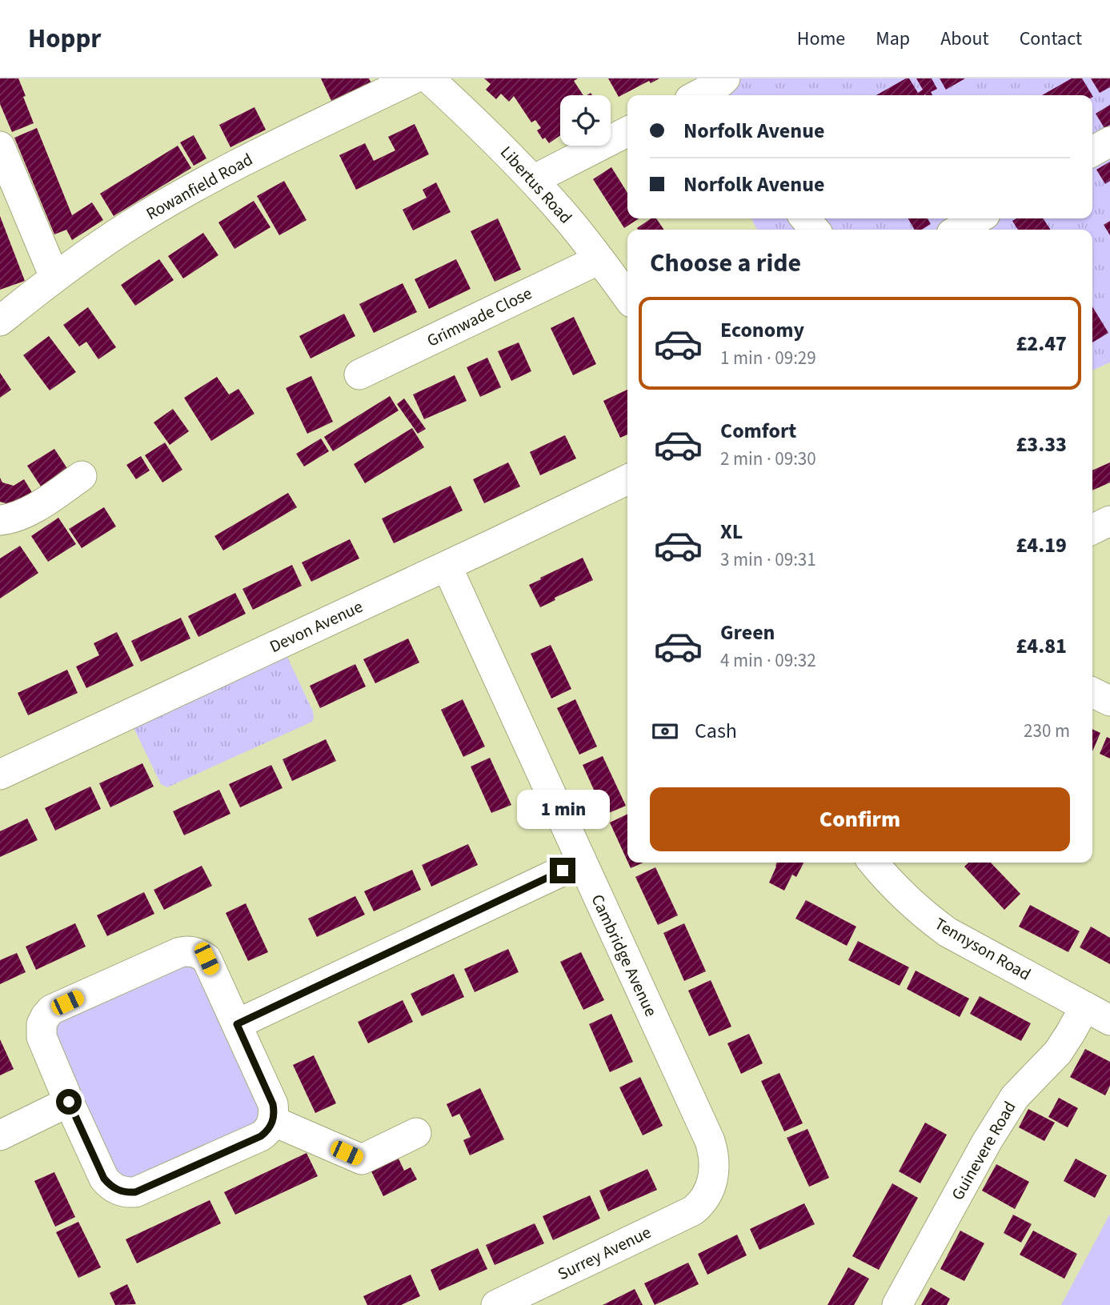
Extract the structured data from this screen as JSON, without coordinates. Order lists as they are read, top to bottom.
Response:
{
  "streets": {
    "street": [
      "Libertus Road",
      "Rowanfield Road",
      "Grimwade Close",
      "Devon Avenue",
      "Tennyson Road",
      "Cambridge Avenue",
      "Guinevere Road",
      "Surrey Avenue"
    ]
  },
  "crossings": [
    ["Libertus Road", "Grimwade Close"],
    ["Devon Avenue", "Cambridge Avenue"],
    ["Tennyson Road", "Guinevere Road"],
    ["Cambridge Avenue", "Surrey Avenue"]
  ],
  "page": {
    "header": "Hoppr",
    "nav": [
      "Home",
      "Map",
      "About",
      "Contact"
    ],
    "banner": ["Norfolk Avenue", "Norfolk Avenue"],
    "heading": "Choose a ride",
    "list": [
      {
        "name": "Economy",
        "note": "1 min · 09:29",
        "value": "£2.47"
      },
      {
        "name": "Comfort",
        "note": "2 min · 09:30",
        "value": "£3.33"
      },
      {
        "name": "XL",
        "note": "3 min · 09:31",
        "value": "£4.19"
      },
      {
        "name": "Green",
        "note": "4 min · 09:32",
        "value": "£4.81"
      }
    ],
    "pay": ["Cash", "230 m"],
    "buttons": "Confirm",
    "bubble": "1 min"
  }
}
